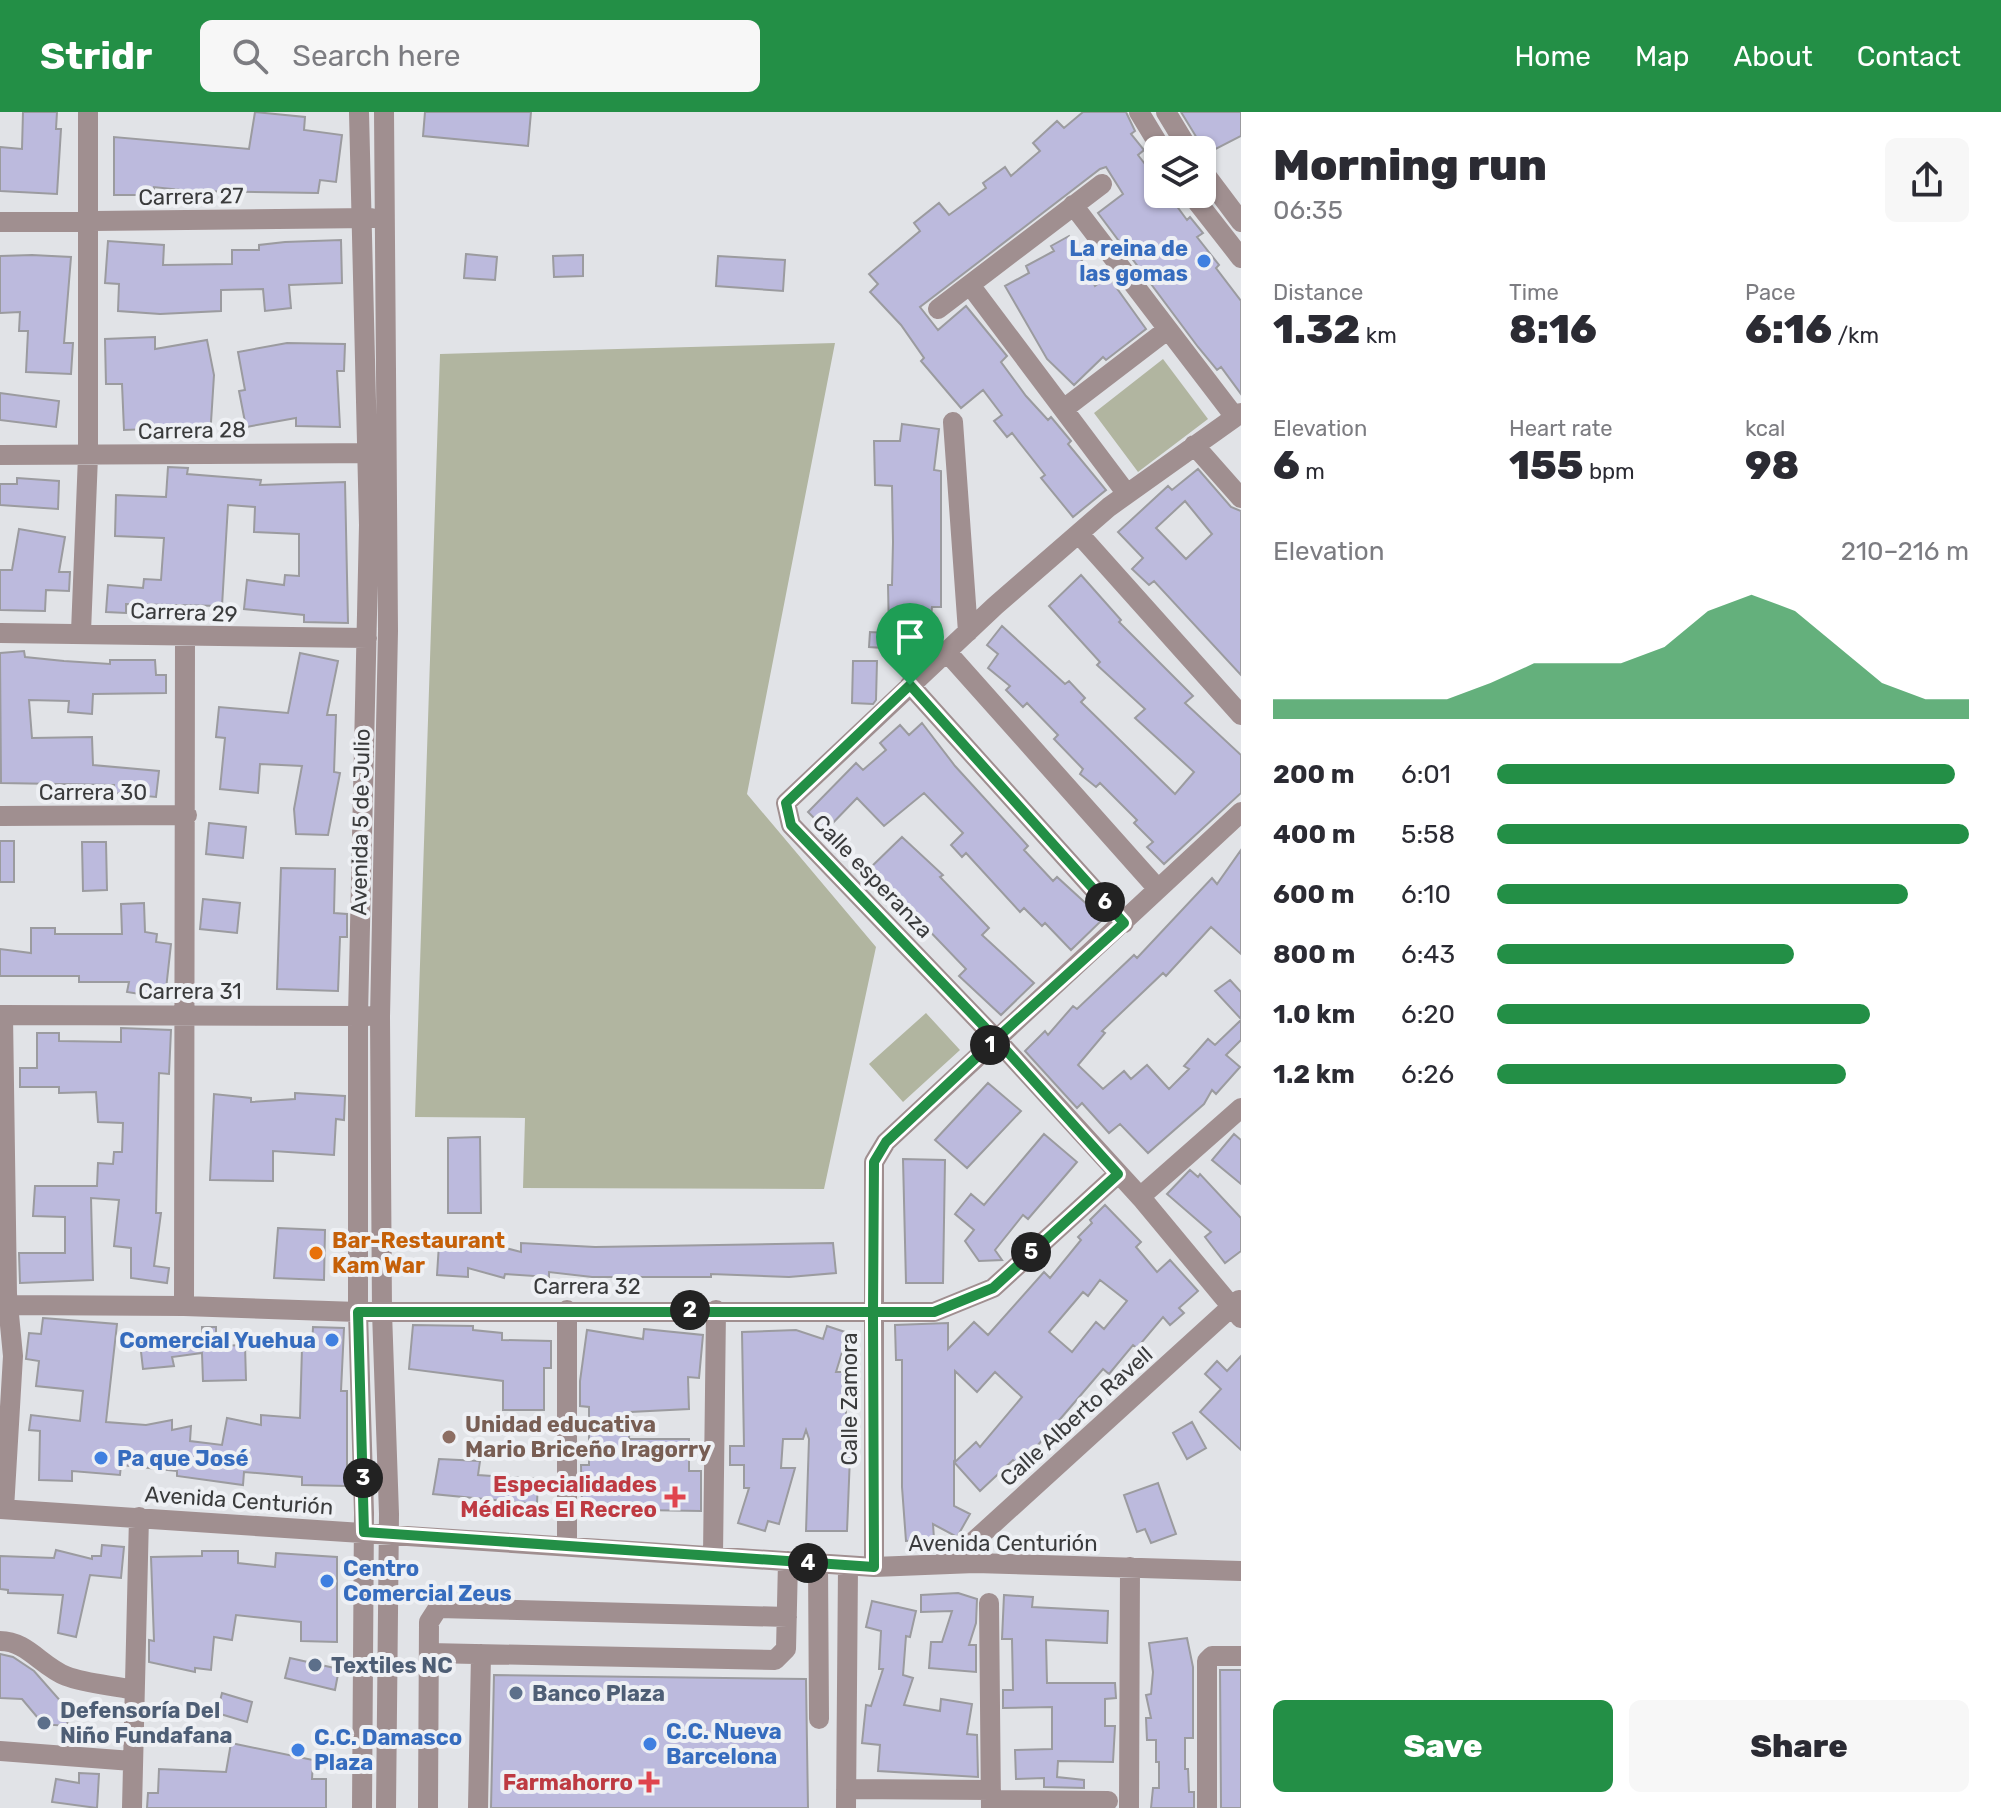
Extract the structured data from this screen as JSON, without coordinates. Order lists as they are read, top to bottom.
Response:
{
  "streets": {
    "street": [
      "Carrera 27",
      "Carrera 28",
      "Carrera 29",
      "Carrera 30",
      "Avenida 5 de Julio",
      "Calle esperanza",
      "Carrera 31",
      "Carrera 32",
      "Calle Zamora",
      "Calle Alberto Ravell",
      "Avenida Centurión"
    ]
  },
  "crossings": [
    ["Carrera 27", "Avenida 5 de Julio"],
    ["Carrera 28", "Avenida 5 de Julio"],
    ["Carrera 29", "Avenida 5 de Julio"],
    ["Avenida 5 de Julio", "Carrera 31"],
    ["Avenida 5 de Julio", "Carrera 32"],
    ["Avenida 5 de Julio", "Avenida Centurión"],
    ["Calle esperanza", "Carrera 32"],
    ["Calle esperanza", "Calle Zamora"],
    ["Calle esperanza", "Calle Alberto Ravell"],
    ["Carrera 32", "Calle Zamora"],
    ["Calle Zamora", "Avenida Centurión"],
    ["Calle Alberto Ravell", "Avenida Centurión"]
  ],
  "places": {
    "other": [
      "La reina de las gomas",
      "Bar-Restaurant Kam War",
      "Comercial Yuehua",
      "Unidad educativa Mario Briceño Iragorry",
      "Pa que José",
      "Centro Comercial Zeus",
      "Textiles NC",
      "Banco Plaza",
      "Defensoría Del Niño Fundafana",
      "C.C. Nueva Barcelona",
      "C.C. Damasco Plaza"
    ],
    "health": ["Especialidades Médicas El Recreo", "Farmahorro"]
  },
  "page": {
    "header": "Stridr",
    "search": "Search here",
    "nav": [
      "Home",
      "Map",
      "About",
      "Contact"
    ],
    "heading": ["Morning run", "06:35"],
    "stats": [
      ["Distance", "1.32 km"],
      ["Time", "8:16"],
      ["Pace", "6:16 /km"],
      ["Elevation", "6 m"],
      ["Heart rate", "155 bpm"],
      ["kcal", "98"]
    ],
    "chart": ["Elevation", "210–216 m"],
    "list": [
      {
        "name": "200 m",
        "note": "6:01"
      },
      {
        "name": "400 m",
        "note": "5:58"
      },
      {
        "name": "600 m",
        "note": "6:10"
      },
      {
        "name": "800 m",
        "note": "6:43"
      },
      {
        "name": "1.0 km",
        "note": "6:20"
      },
      {
        "name": "1.2 km",
        "note": "6:26"
      }
    ],
    "pins": [
      "6",
      "1",
      "5",
      "2",
      "3",
      "4"
    ],
    "buttons": ["Save", "Share"]
  }
}
